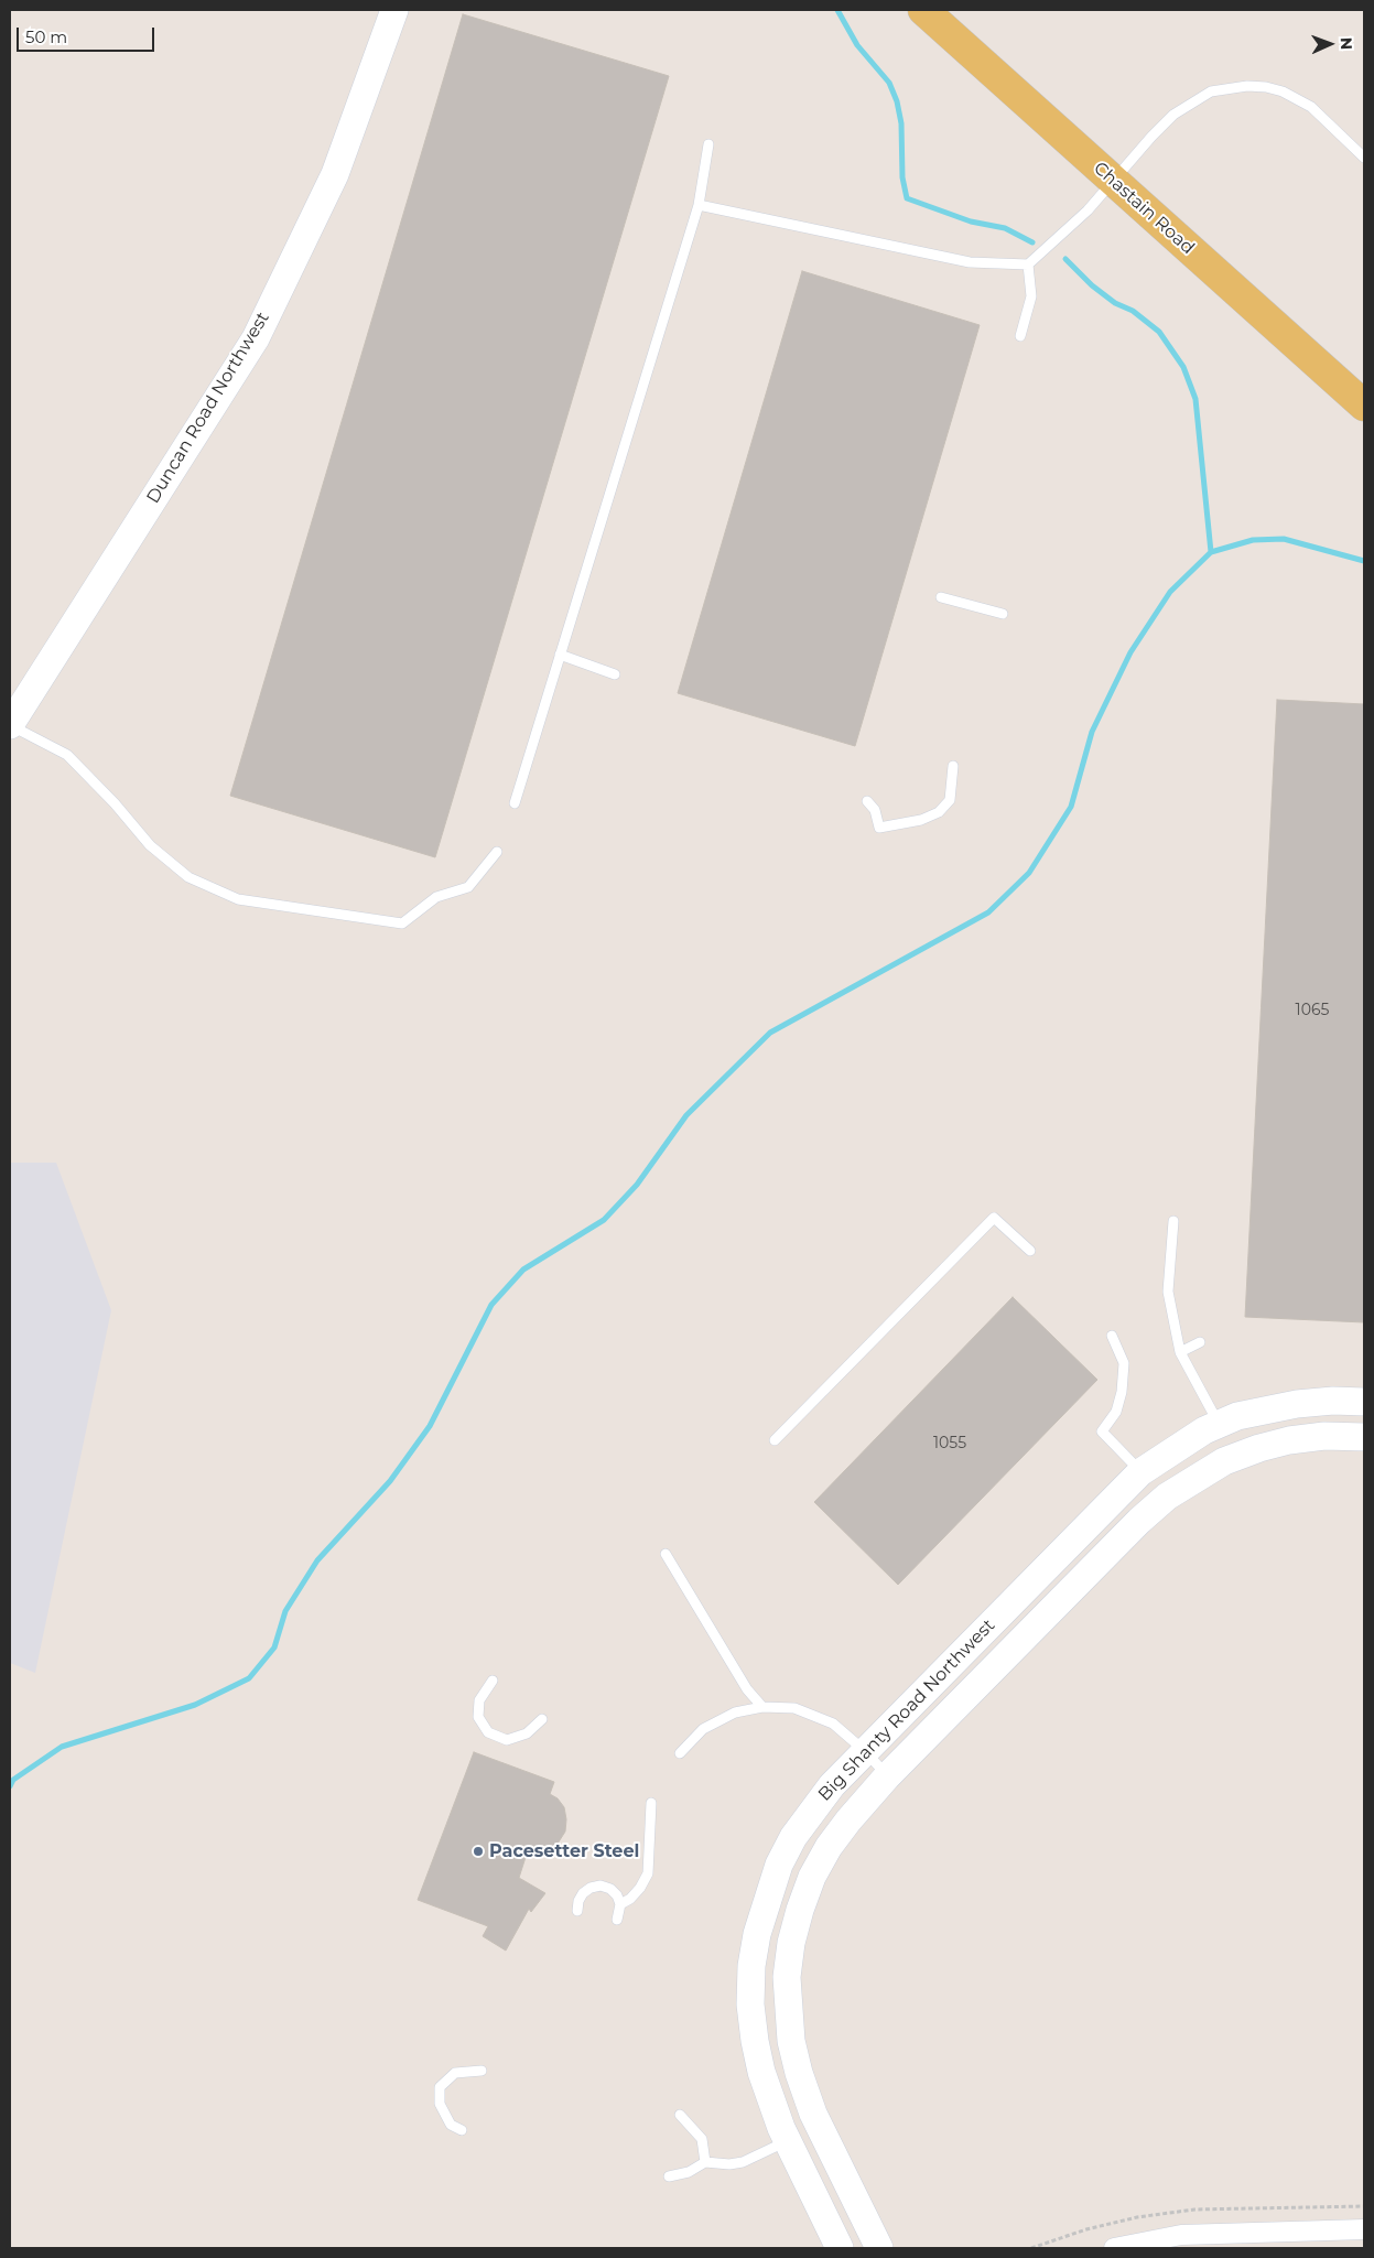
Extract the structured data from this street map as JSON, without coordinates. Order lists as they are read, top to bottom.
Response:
{
  "streets": {
    "main road": ["Chastain Road"],
    "street": ["Duncan Road Northwest", "Big Shanty Road Northwest"]
  },
  "places": ["Pacesetter Steel"],
  "house_numbers": ["1065", "1055"],
  "scale_bar": "50 m",
  "north": "right"
}
